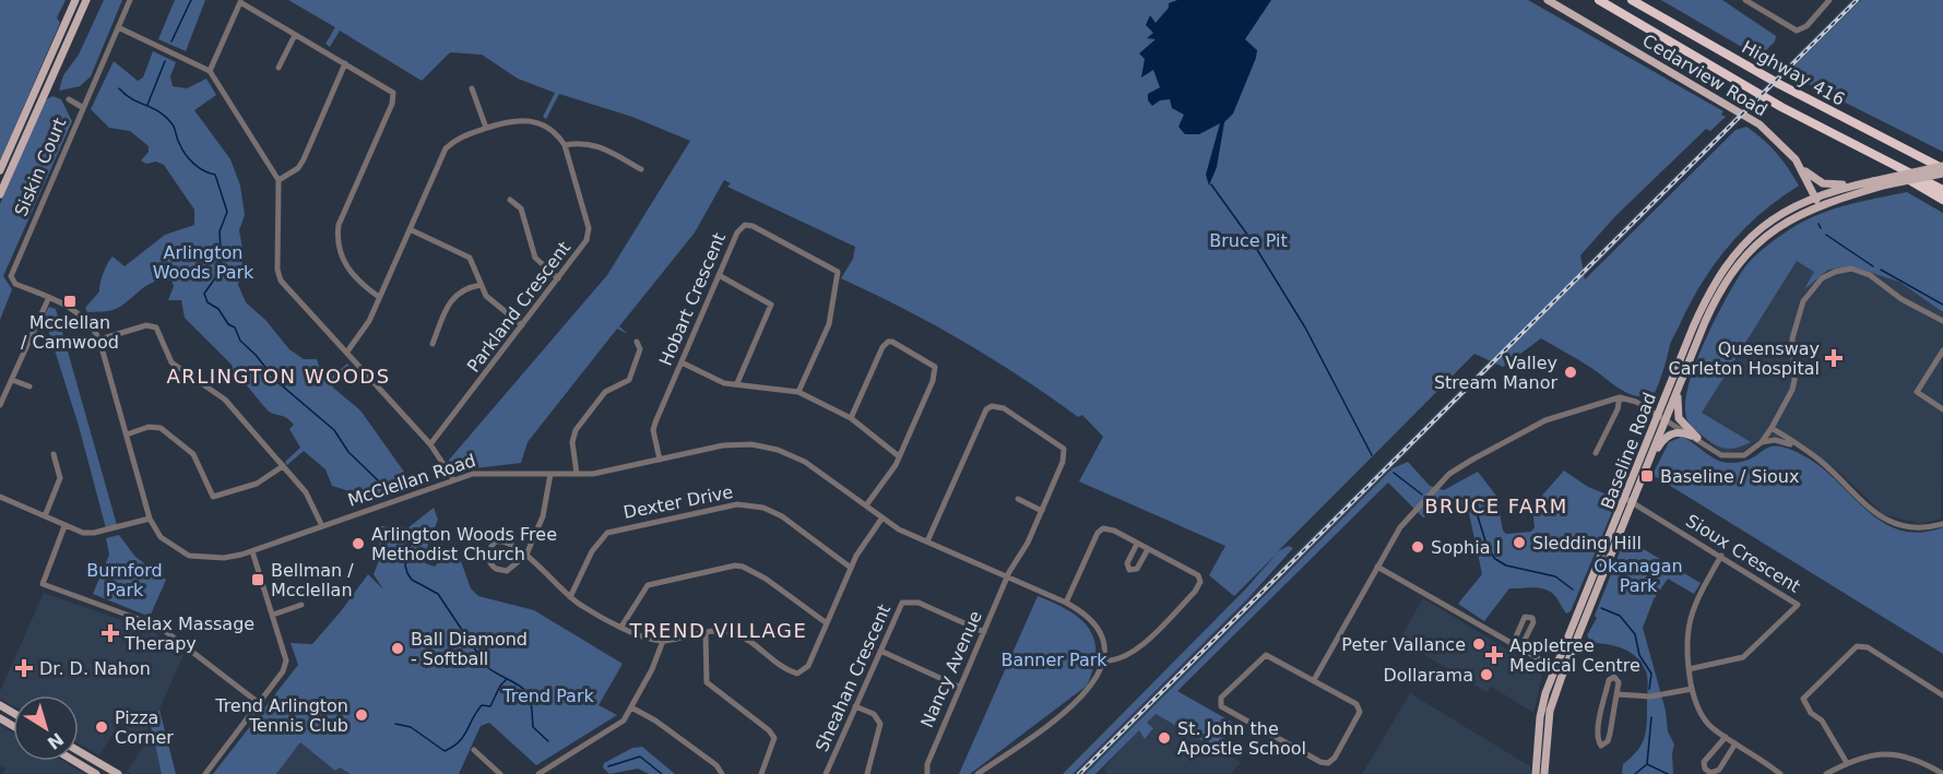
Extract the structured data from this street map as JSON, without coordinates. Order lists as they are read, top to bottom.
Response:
{
  "streets": {
    "highway": ["Highway 416"],
    "main road": ["Cedarview Road", "Baseline Road"],
    "street": [
      "Siskin Court",
      "Hobart Crescent",
      "Parkland Crescent",
      "McClellan Road",
      "Dexter Drive",
      "Sioux Crescent",
      "Nancy Avenue",
      "Sheahan Crescent"
    ]
  },
  "crossings": [
    ["Highway 416", "Baseline Road"],
    ["Cedarview Road", "Baseline Road"],
    ["Siskin Court", "McClellan Road"],
    ["Hobart Crescent", "McClellan Road"],
    ["Baseline Road", "Sioux Crescent"],
    ["McClellan Road", "Nancy Avenue"],
    ["Nancy Avenue", "Sheahan Crescent"]
  ],
  "districts": ["ARLINGTON WOODS", "BRUCE FARM", "TREND VILLAGE"],
  "parks": [
    "Bruce Pit",
    "Arlington Woods Park",
    "Okanagan Park",
    "Burnford Park",
    "Banner Park",
    "Trend Park"
  ],
  "places": {
    "transit": ["Mcclellan / Camwood", "Baseline / Sioux", "Bellman / Mcclellan"],
    "health": [
      "Queensway Carleton Hospital",
      "Relax Massage Therapy",
      "Appletree Medical Centre",
      "Dr. D. Nahon"
    ],
    "other": [
      "Valley Stream Manor",
      "Sledding Hill",
      "Arlington Woods Free Methodist Church",
      "Sophia I",
      "Peter Vallance",
      "Ball Diamond - Softball",
      "Dollarama",
      "Trend Arlington Tennis Club",
      "Pizza Corner",
      "St. John the Apostle School"
    ]
  },
  "north": "bottom right"
}
